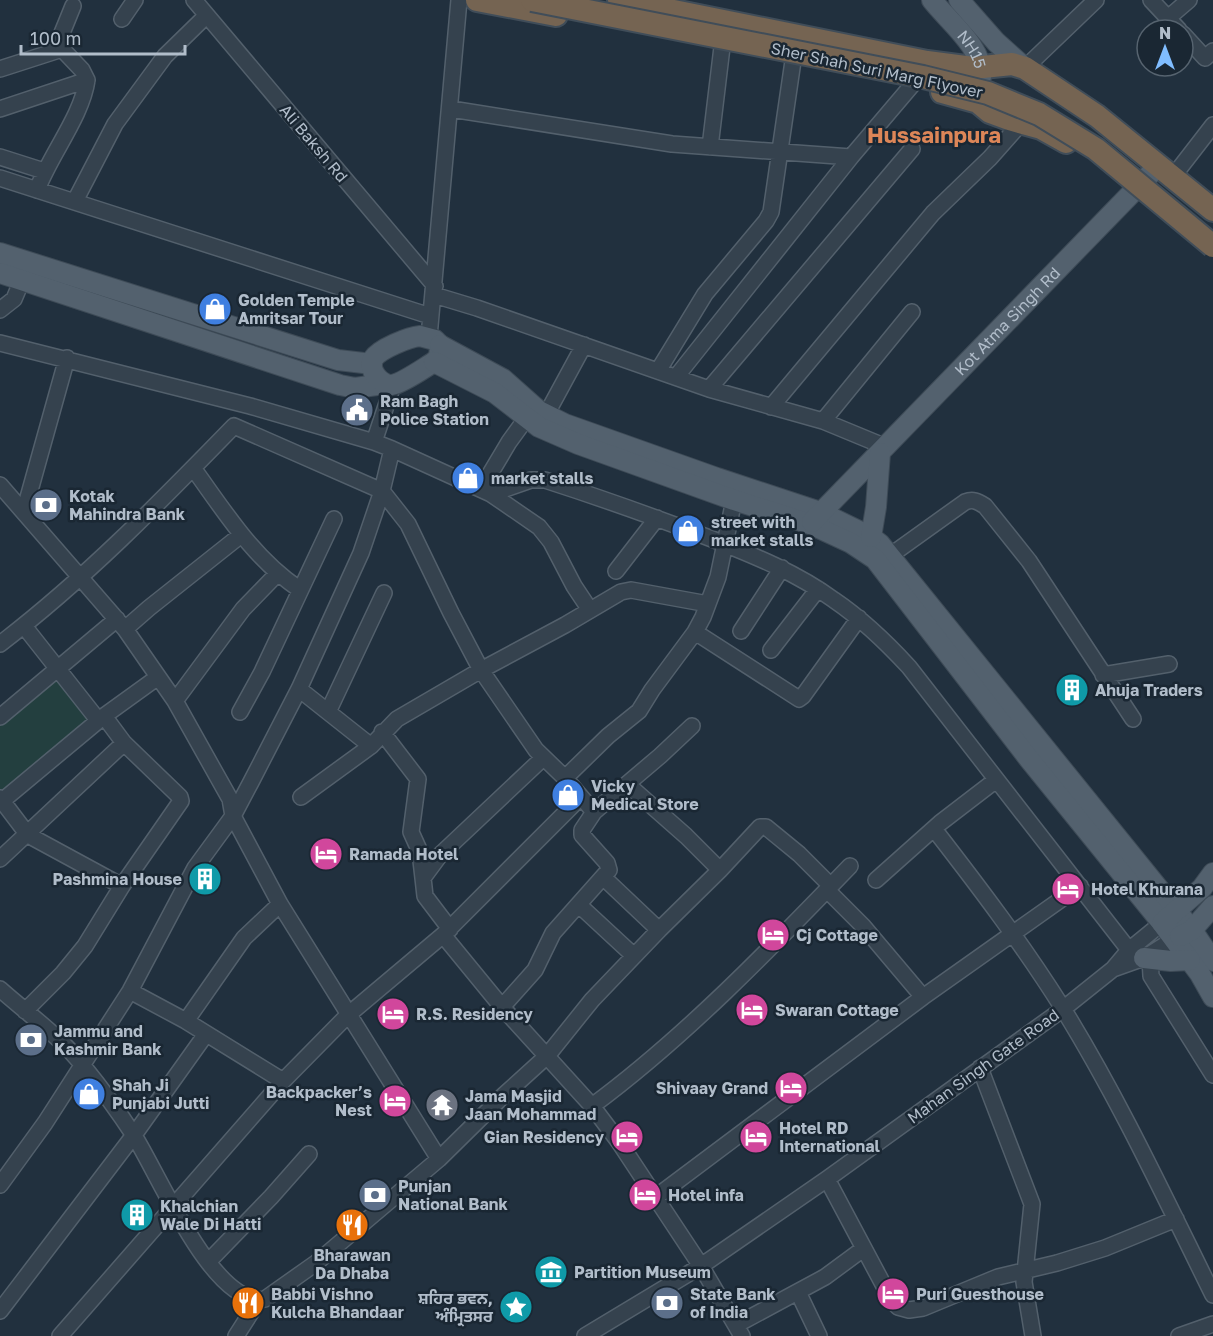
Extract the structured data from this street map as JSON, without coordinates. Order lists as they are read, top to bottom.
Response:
{
  "streets": {
    "highway": ["Sher Shah Suri Marg Flyover"],
    "main road": ["NH15", "Kot Atma Singh Rd"],
    "street": ["Ali Baksh Rd", "Mahan Singh Gate Road"]
  },
  "districts": ["Hussainpura"],
  "places": {
    "shop": [
      "Golden Temple Amritsar Tour",
      "market stalls",
      "street with market stalls",
      "Vicky Medical Store",
      "Shah Ji Punjabi Jutti"
    ],
    "public building": ["Ram Bagh Police Station"],
    "bank": [
      "Kotak Mahindra Bank",
      "Jammu and Kashmir Bank",
      "Punjan National Bank",
      "State Bank of India"
    ],
    "building": ["Ahuja Traders", "Pashmina House", "Khalchian Wale Di Hatti"],
    "hotel": [
      "Ramada Hotel",
      "Hotel Khurana",
      "Cj Cottage",
      "Swaran Cottage",
      "R.S. Residency",
      "Shivaay Grand",
      "Backpacker’s Nest",
      "Gian Residency",
      "Hotel RD International",
      "Hotel infa",
      "Puri Guesthouse"
    ],
    "temple": ["Jama Masjid Jaan Mohammad"],
    "restaurant": ["Bharawan Da Dhaba", "Babbi Vishno Kulcha Bhandaar"],
    "museum": ["Partition Museum"],
    "place": ["ਸ਼ਹਿਰ ਭਵਨ, ਅੰਮ੍ਰਿਤਸਰ"]
  },
  "scale_bar": "100 m",
  "north": "top"
}
